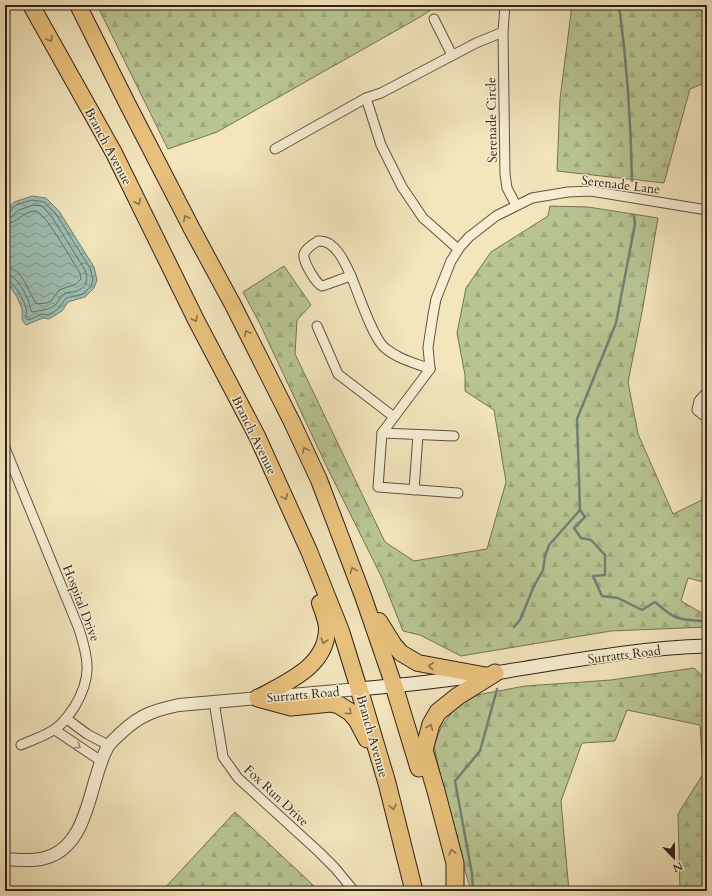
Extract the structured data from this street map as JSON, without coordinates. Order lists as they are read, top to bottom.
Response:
{
  "streets": {
    "highway": ["Branch Avenue"],
    "main road": ["Surratts Road"],
    "street": [
      "Serenade Circle",
      "Serenade Lane",
      "Hospital Drive",
      "Fox Run Drive"
    ]
  },
  "crossings": [
    ["Serenade Circle", "Serenade Lane"],
    ["Branch Avenue", "Surratts Road"],
    ["Surratts Road", "Fox Run Drive"]
  ],
  "north": "bottom"
}
